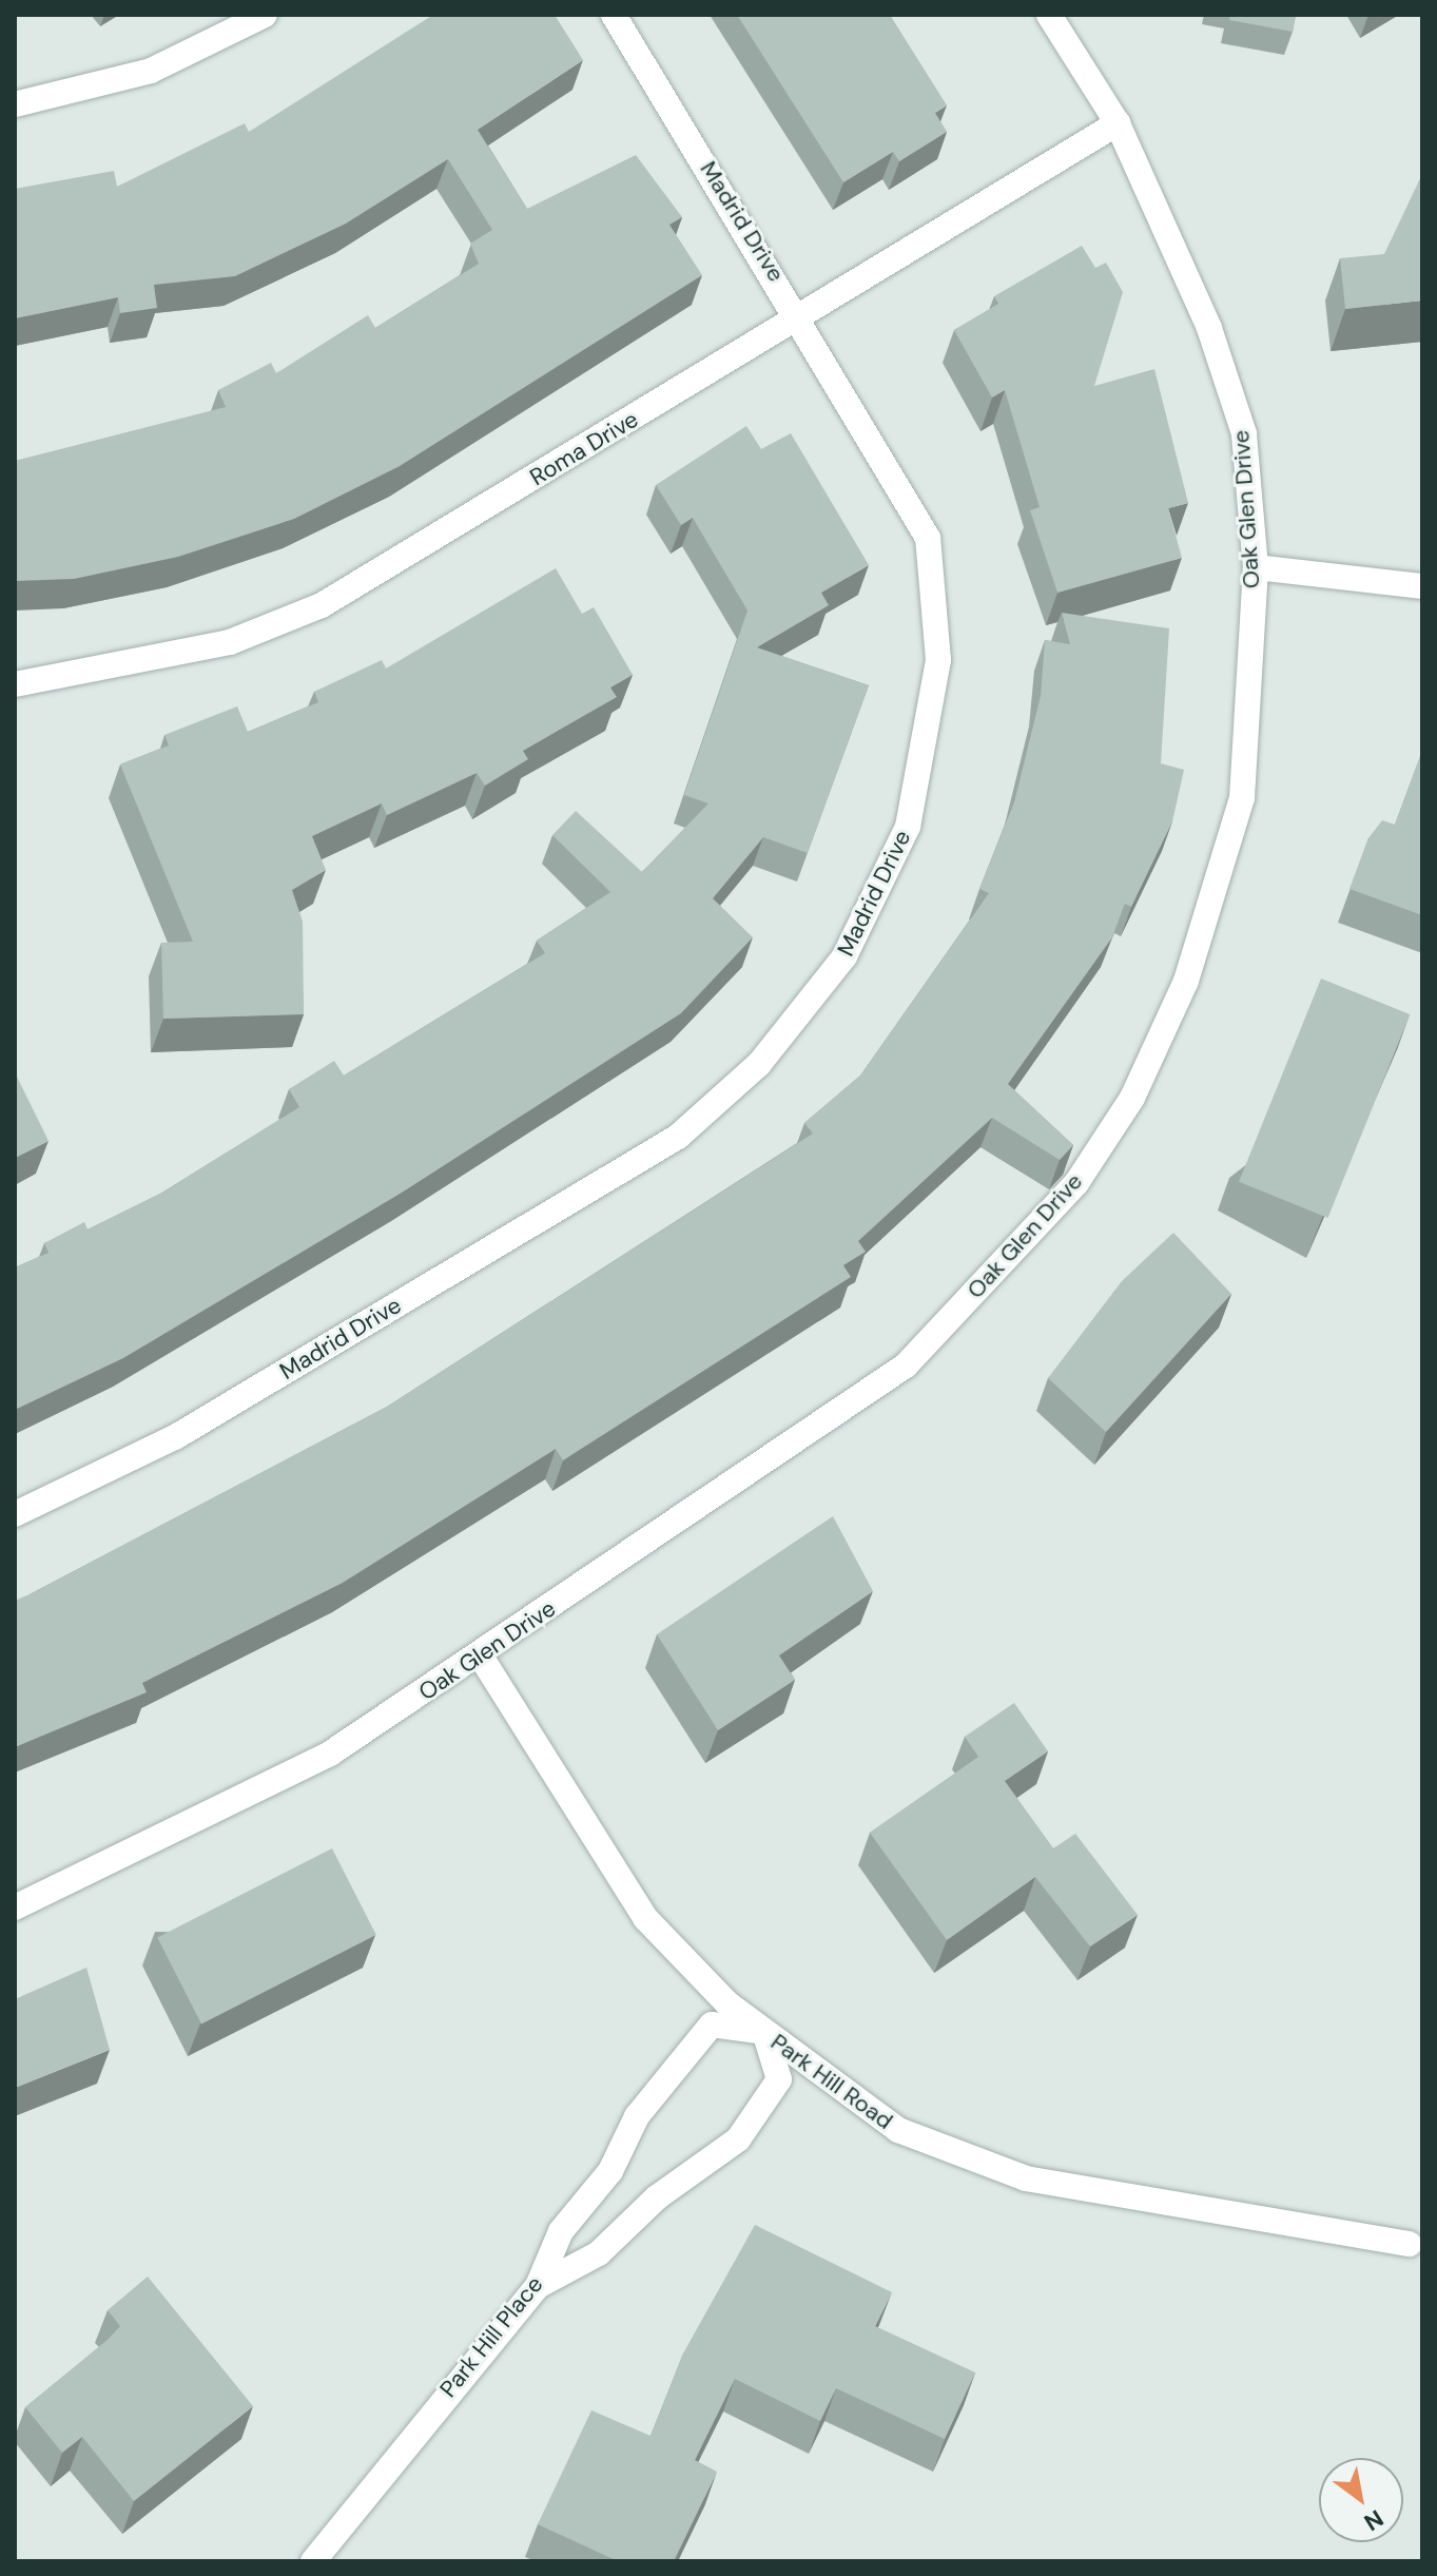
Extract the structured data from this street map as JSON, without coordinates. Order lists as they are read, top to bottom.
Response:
{
  "streets": {
    "street": [
      "Madrid Drive",
      "Roma Drive",
      "Oak Glen Drive",
      "Park Hill Road",
      "Park Hill Place"
    ]
  },
  "crossings": [
    ["Madrid Drive", "Roma Drive"],
    ["Roma Drive", "Oak Glen Drive"],
    ["Oak Glen Drive", "Park Hill Road"],
    ["Park Hill Road", "Park Hill Place"]
  ],
  "north": "bottom right"
}
